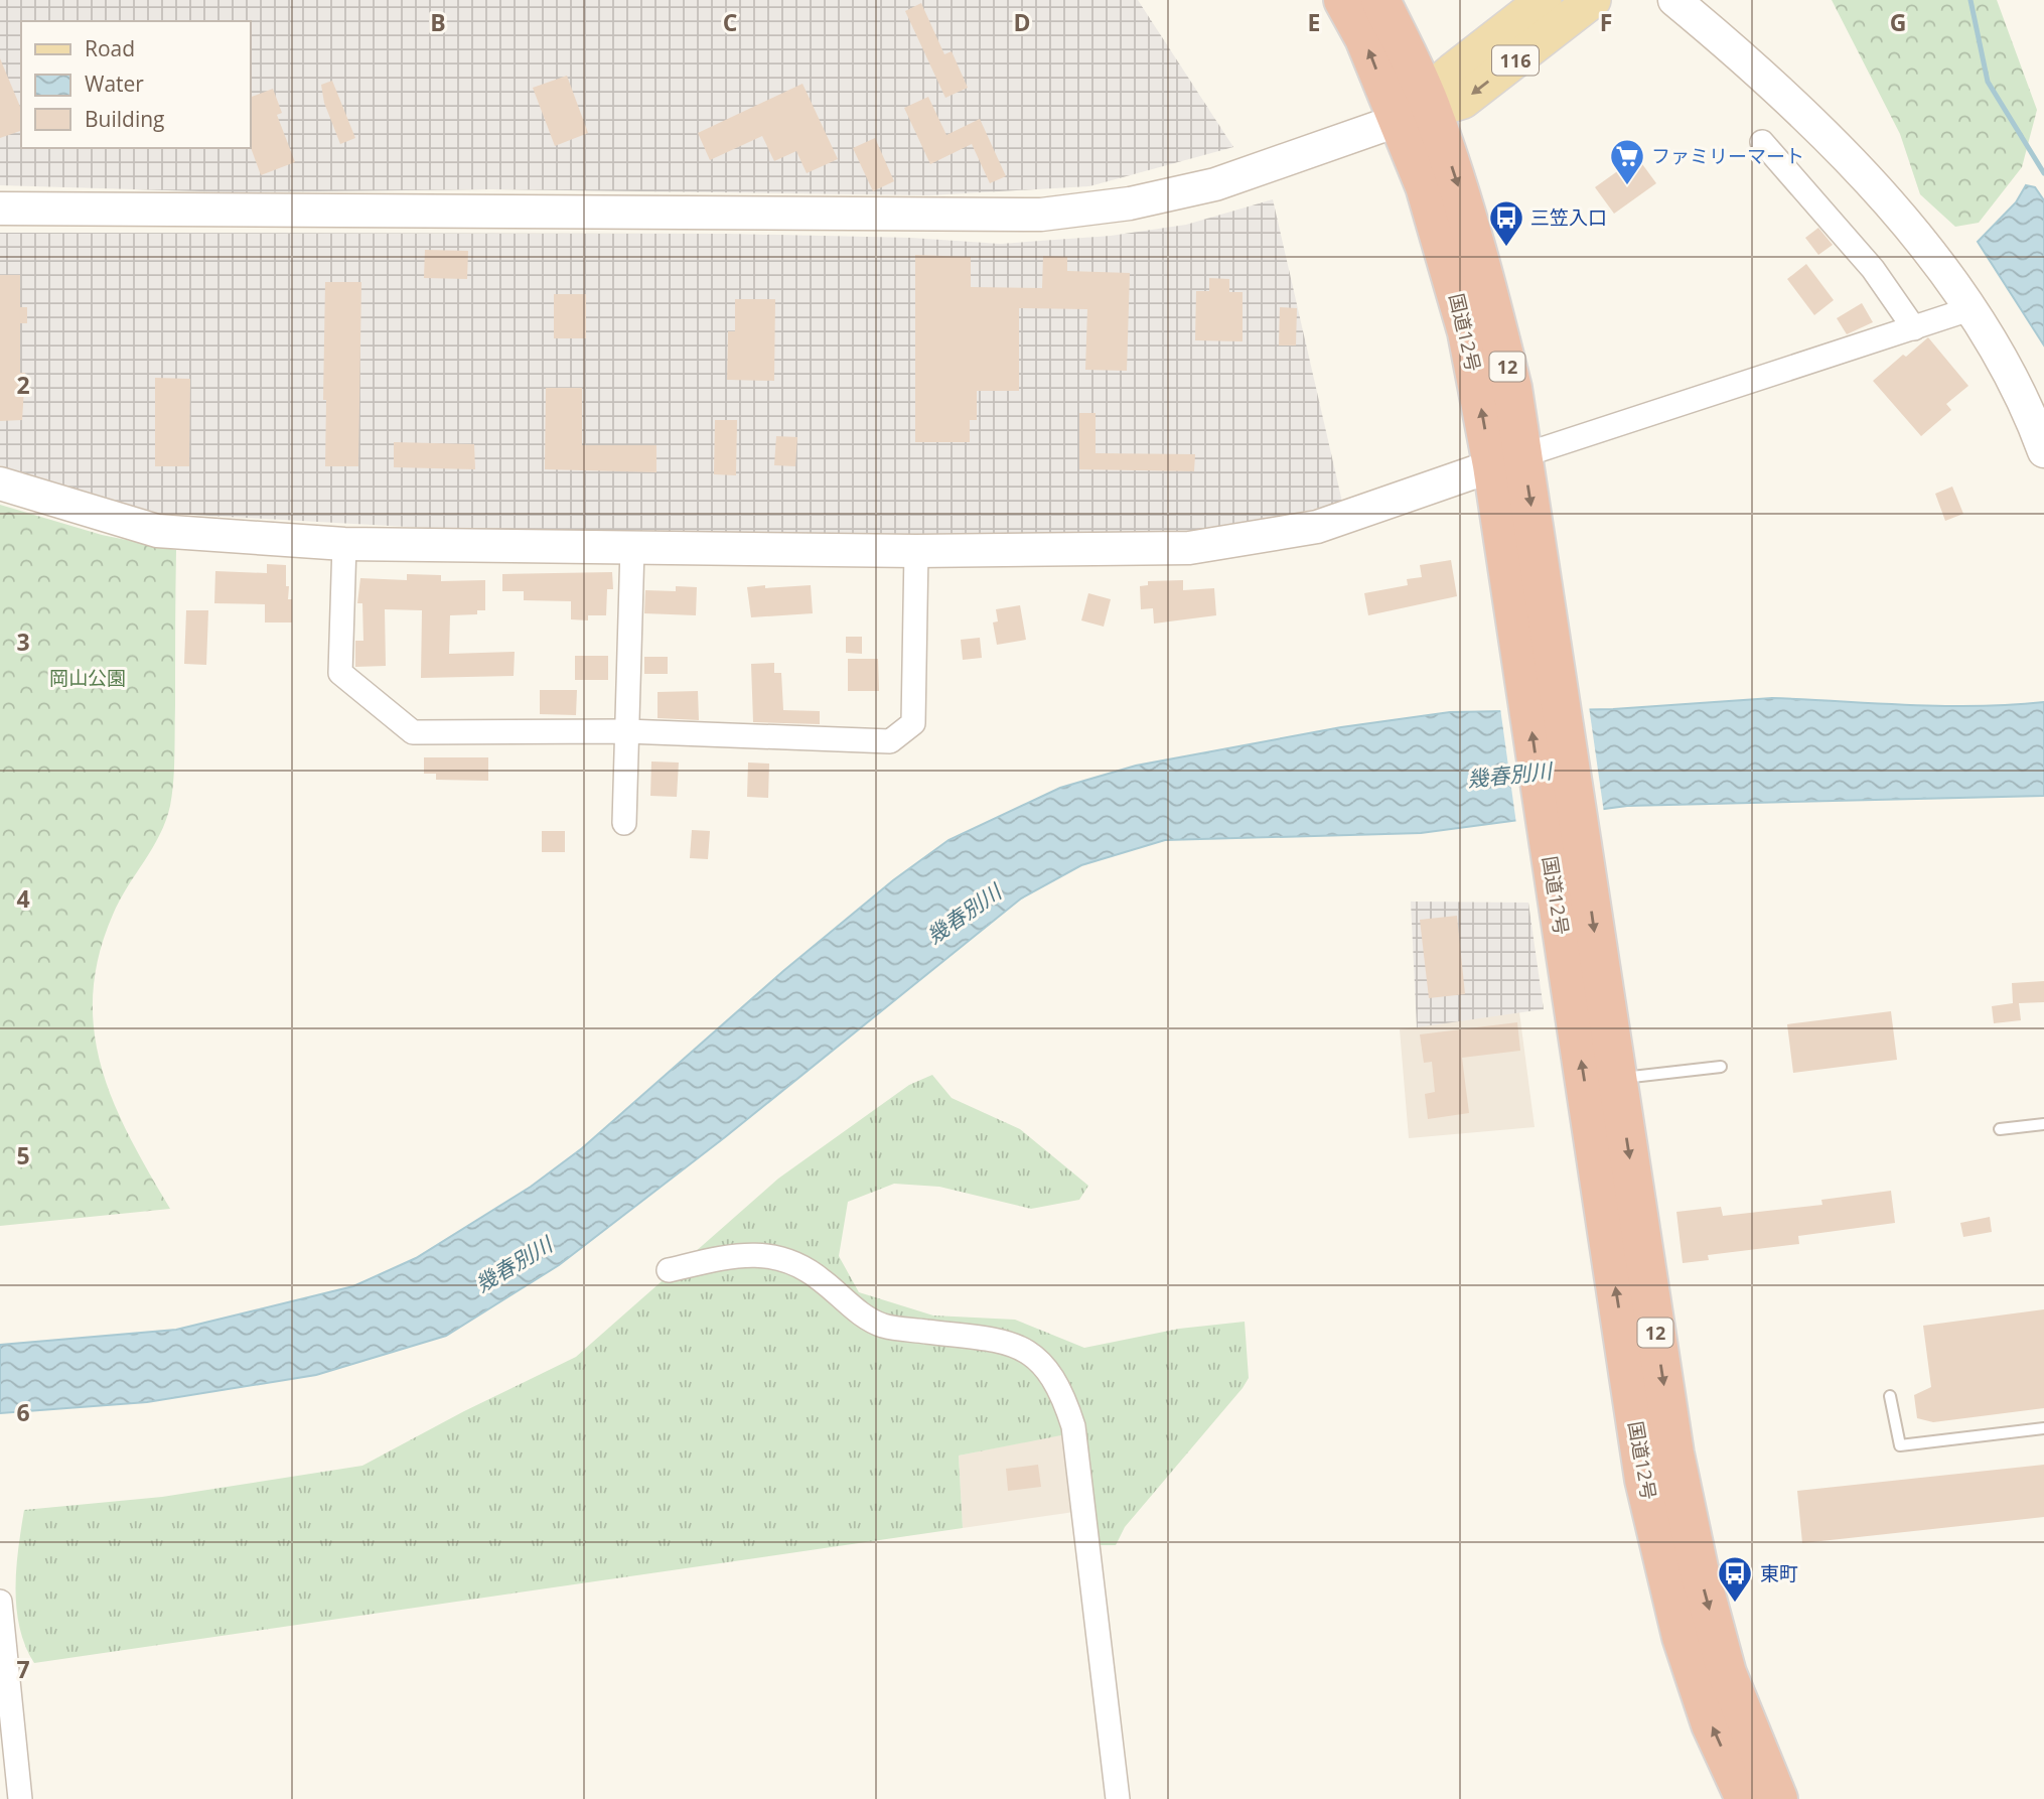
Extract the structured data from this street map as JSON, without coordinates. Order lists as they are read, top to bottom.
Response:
{
  "streets": {
    "highway": ["国道12号", "12"],
    "main road": ["116"]
  },
  "crossings": [
    ["116", "国道12号"]
  ],
  "water": ["幾春別川"],
  "parks": ["岡山公園"],
  "places": {
    "supermarket": ["ファミリーマート"],
    "bus stop": ["三笠入口", "東町"]
  },
  "legend": ["Road", "Water", "Building"],
  "grid": {
    "columns": [
      "B",
      "C",
      "D",
      "E",
      "F",
      "G"
    ],
    "rows": [
      "2",
      "3",
      "4",
      "5",
      "6",
      "7"
    ]
  }
}
